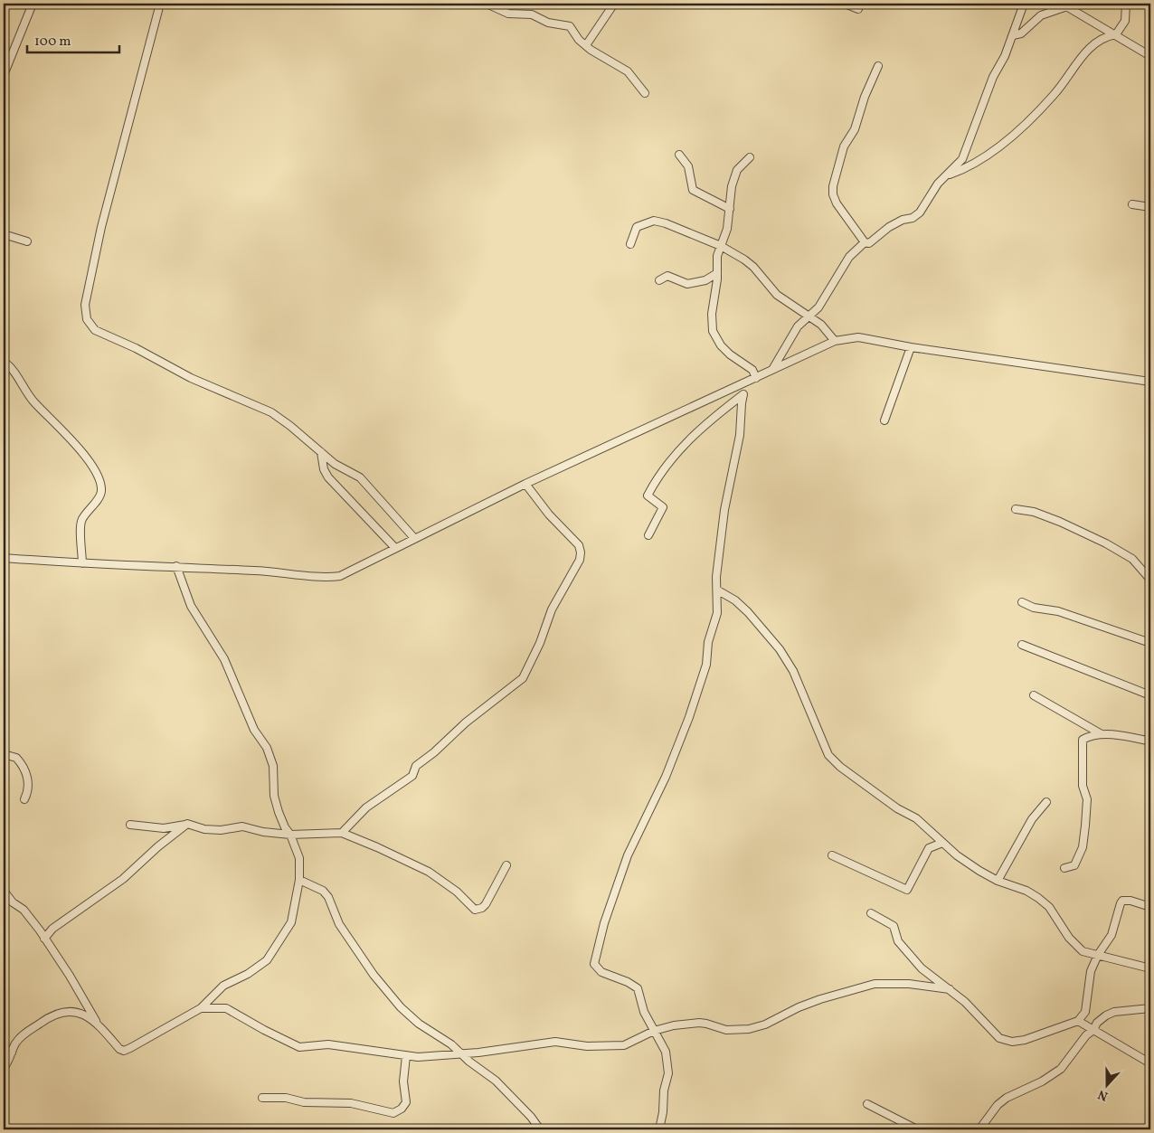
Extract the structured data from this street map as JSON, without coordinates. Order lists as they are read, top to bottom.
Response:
{
  "scale_bar": "100 m",
  "north": "bottom"
}
